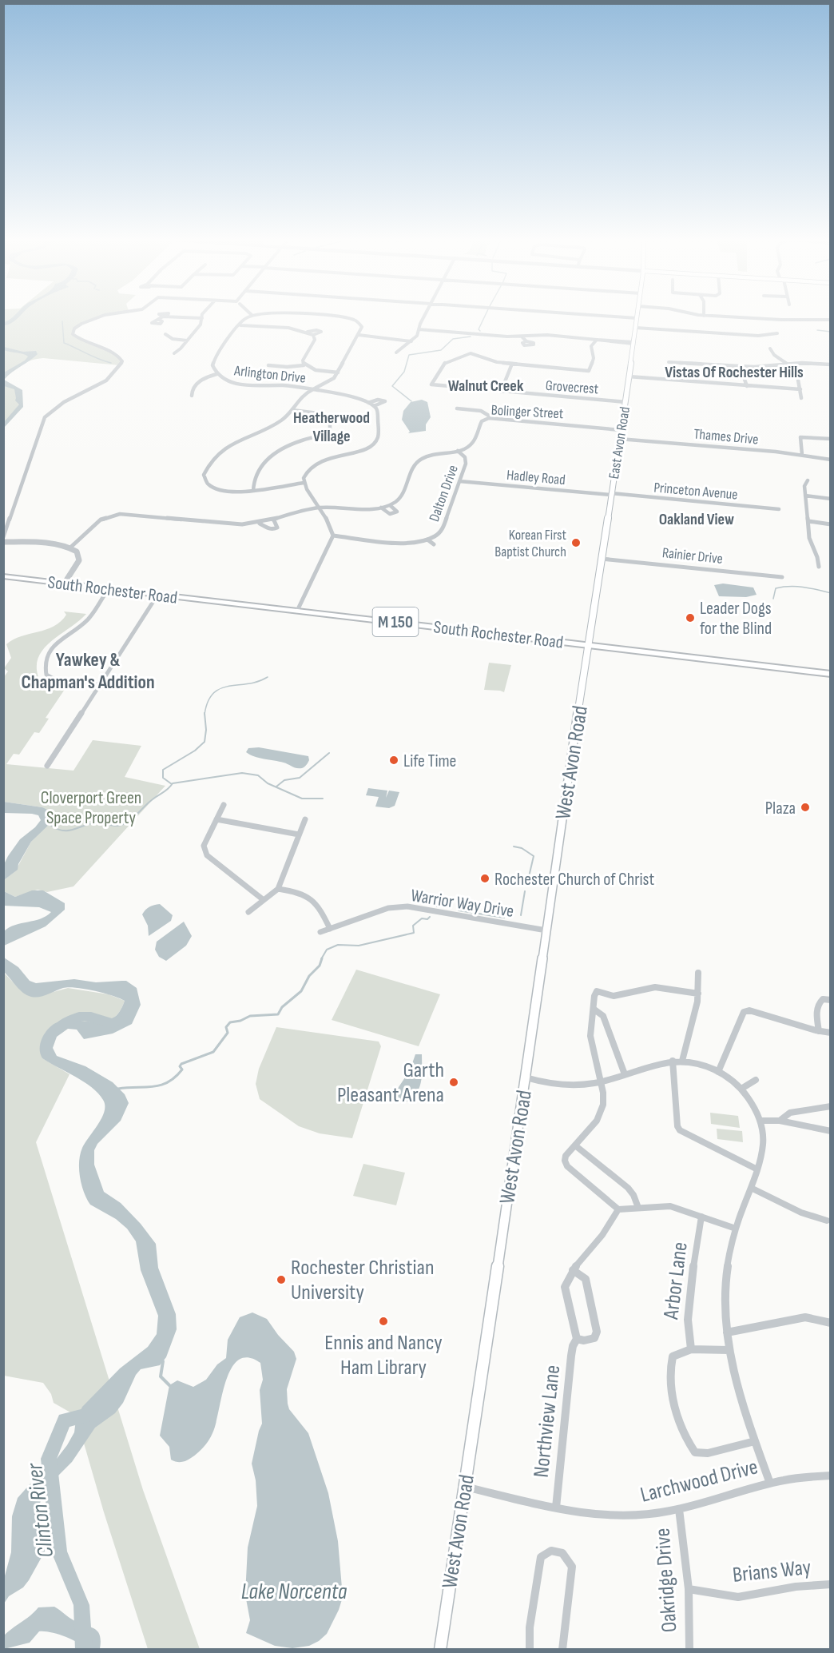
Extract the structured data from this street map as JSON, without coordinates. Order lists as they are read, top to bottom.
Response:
{
  "streets": {
    "main road": [
      "East Avon Road",
      "South Rochester Road",
      "M 150",
      "West Avon Road"
    ],
    "street": [
      "Arlington Drive",
      "Grovecrest",
      "Bolinger Street",
      "Thames Drive",
      "Hadley Road",
      "Princeton Avenue",
      "Dalton Drive",
      "Rainier Drive",
      "Warrior Way Drive",
      "Arbor Lane",
      "Northview Lane",
      "Larchwood Drive",
      "Brians Way",
      "Oakridge Drive"
    ]
  },
  "crossings": [
    ["Grovecrest", "East Avon Road"],
    ["Bolinger Street", "East Avon Road"],
    ["Bolinger Street", "Dalton Drive"],
    ["Thames Drive", "East Avon Road"],
    ["East Avon Road", "Hadley Road"],
    ["East Avon Road", "Princeton Avenue"],
    ["East Avon Road", "Rainier Drive"],
    ["East Avon Road", "South Rochester Road"],
    ["East Avon Road", "West Avon Road"],
    ["Hadley Road", "Princeton Avenue"],
    ["Hadley Road", "Dalton Drive"],
    ["South Rochester Road", "West Avon Road"],
    ["West Avon Road", "Warrior Way Drive"],
    ["West Avon Road", "Larchwood Drive"],
    ["Northview Lane", "Larchwood Drive"],
    ["Larchwood Drive", "Oakridge Drive"],
    ["Brians Way", "Oakridge Drive"]
  ],
  "districts": [
    "Vistas Of Rochester Hills",
    "Walnut Creek",
    "Heatherwood Village",
    "Oakland View",
    "Yawkey & Chapman's Addition"
  ],
  "water": ["Clinton River", "Lake Norcenta"],
  "parks": ["Cloverport Green Space Property"],
  "places": [
    "Korean First Baptist Church",
    "Leader Dogs for the Blind",
    "Life Time",
    "Plaza",
    "Rochester Church of Christ",
    "Garth Pleasant Arena",
    "Rochester Christian University",
    "Ennis and Nancy Ham Library"
  ]
}
